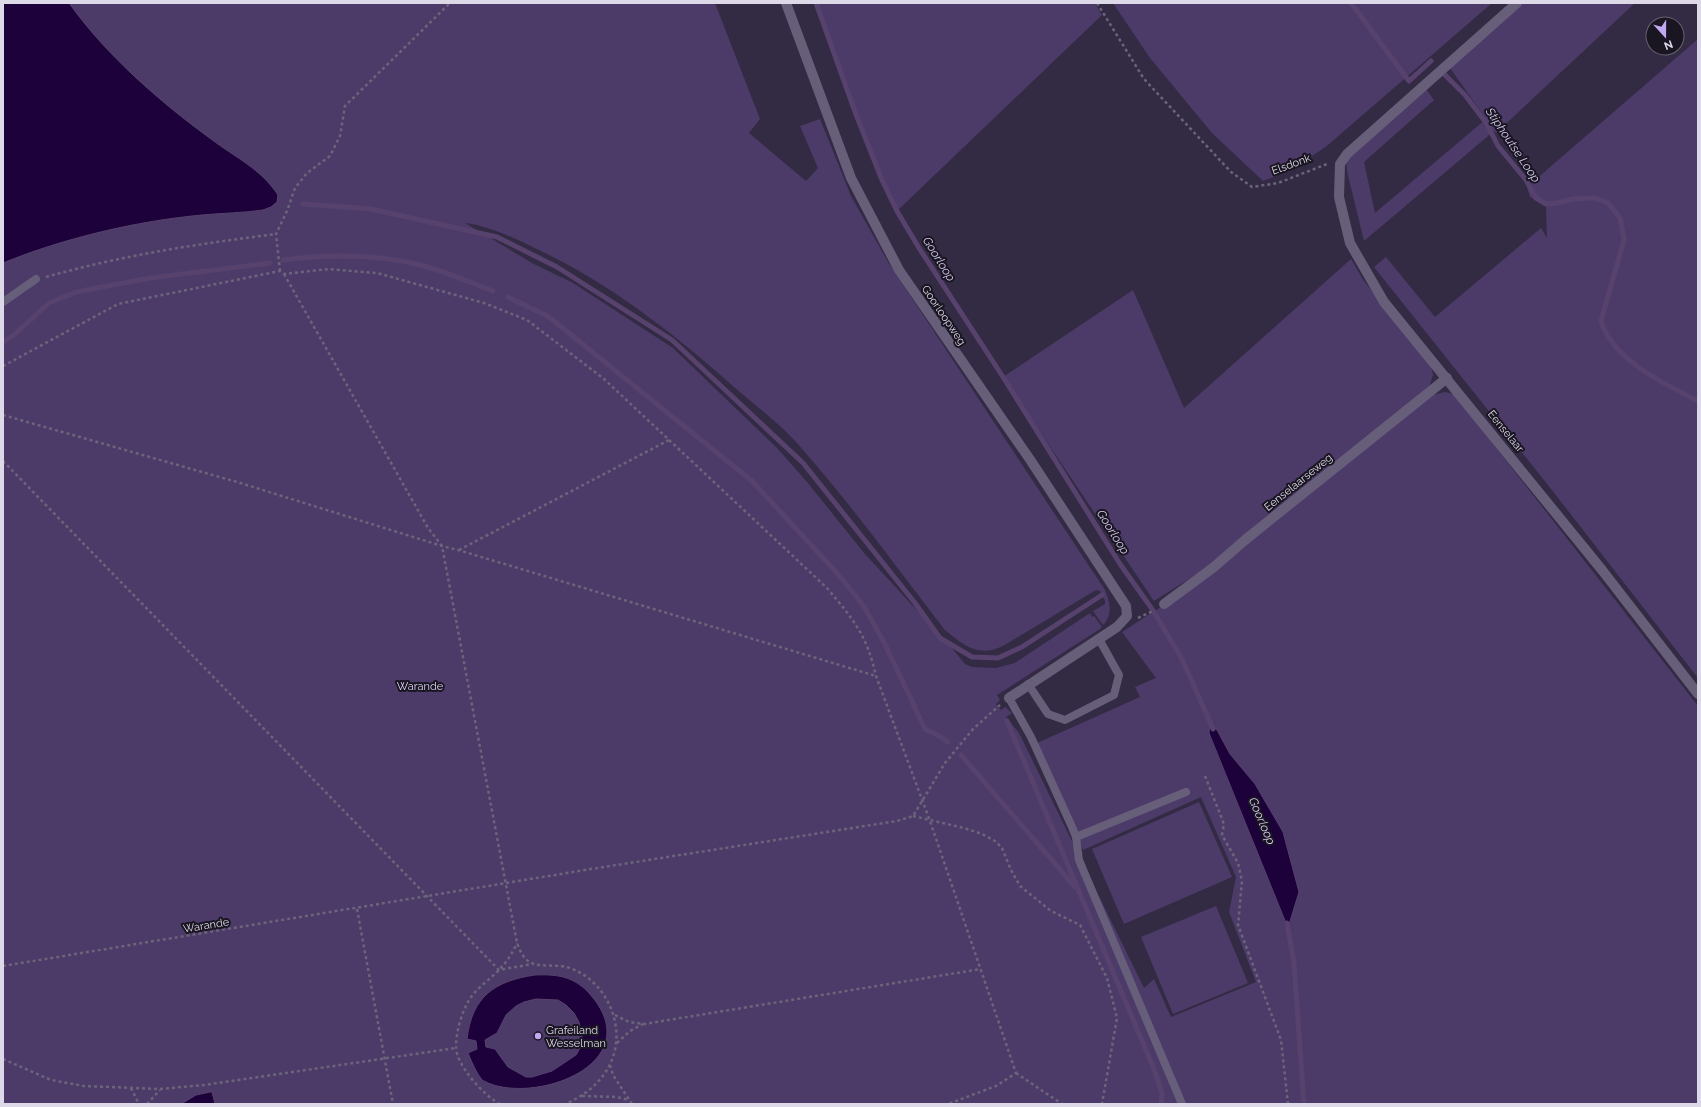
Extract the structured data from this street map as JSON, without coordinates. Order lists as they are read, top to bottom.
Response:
{
  "streets": {
    "street": ["Goorloopweg", "Eenselaar", "Eenselaarseweg"],
    "path": ["Elsdonk", "Warande"]
  },
  "crossings": [
    ["Elsdonk", "Eenselaar"],
    ["Eenselaar", "Eenselaarseweg"]
  ],
  "water": ["Stiphoutse Loop", "Goorloop"],
  "parks": ["Warande"],
  "places": ["Grafeiland Wesselman"],
  "north": "bottom"
}
